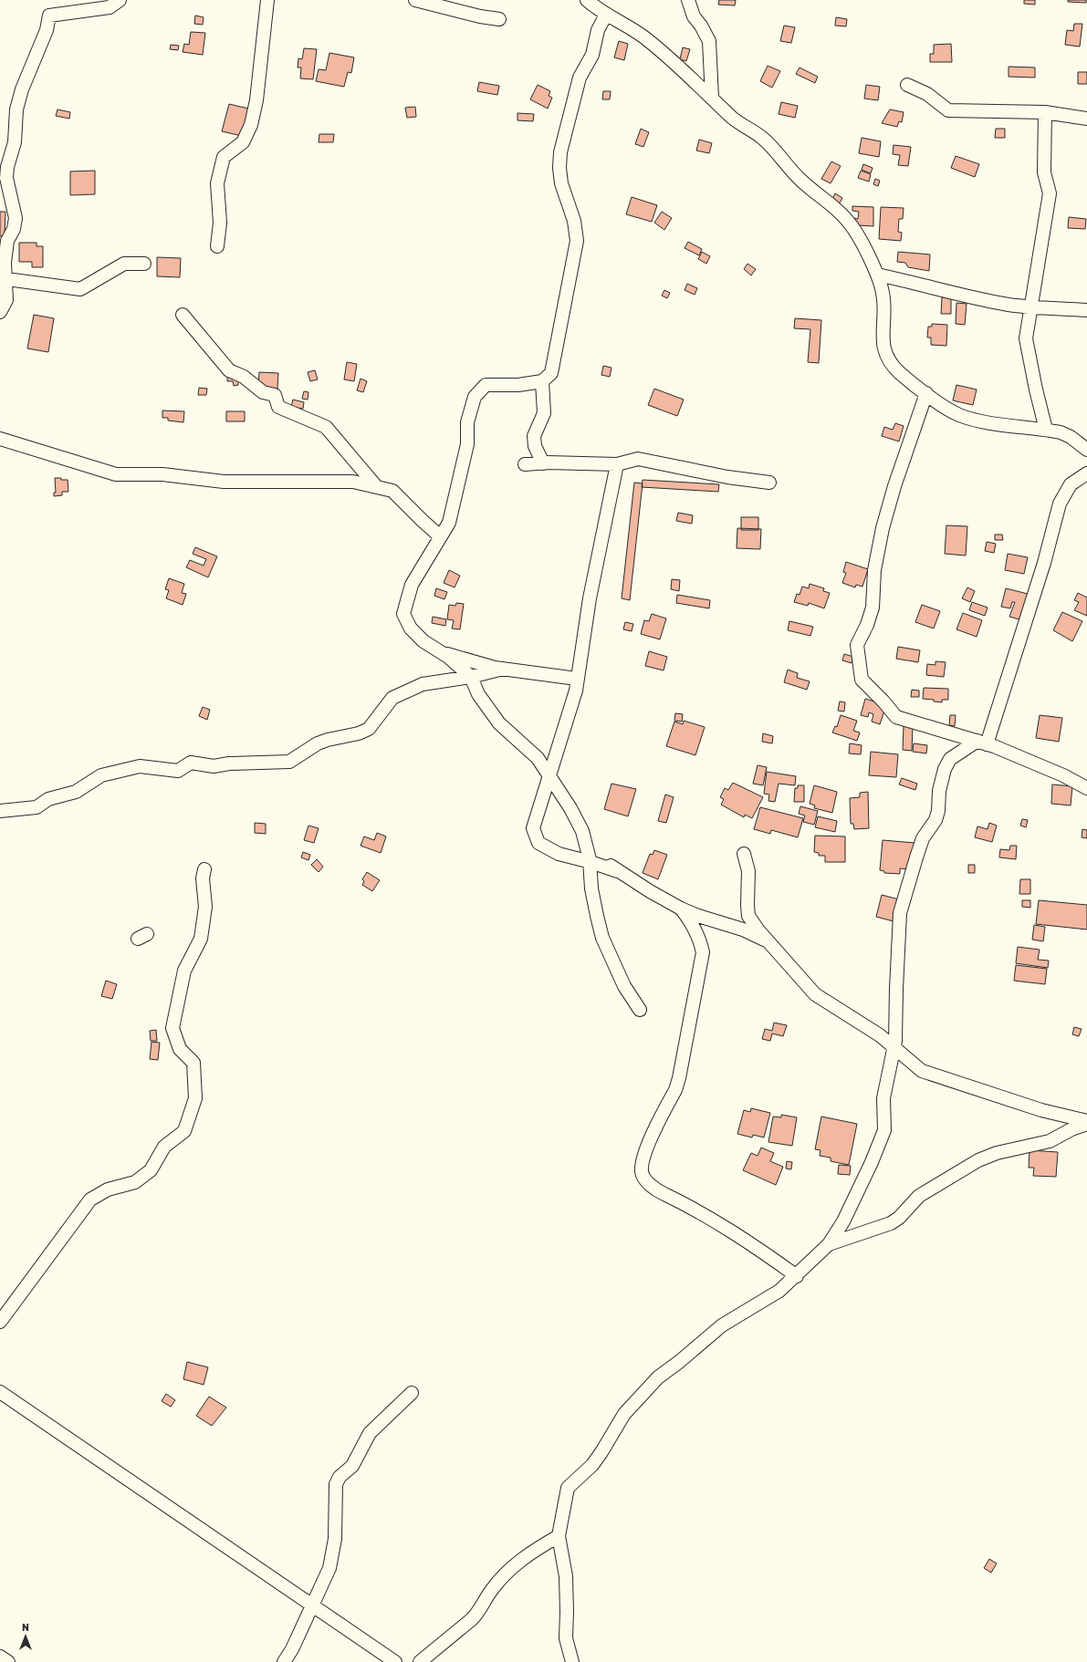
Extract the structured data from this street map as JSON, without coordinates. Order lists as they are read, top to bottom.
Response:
{
  "north": "top"
}
